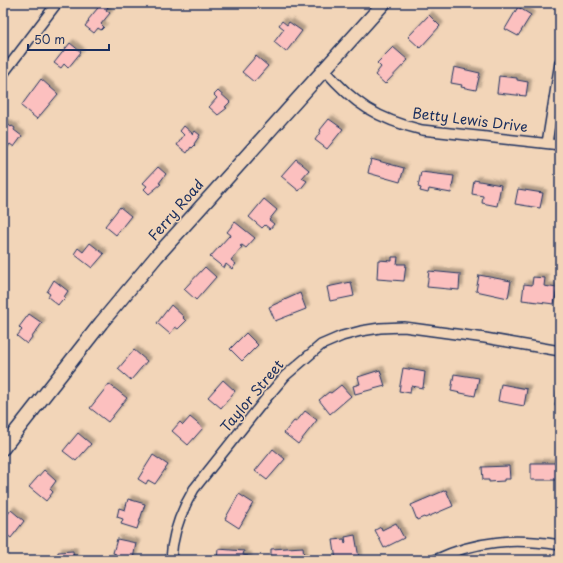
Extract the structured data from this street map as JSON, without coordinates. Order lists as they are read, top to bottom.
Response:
{
  "streets": {
    "main road": ["Ferry Road"],
    "street": ["Betty Lewis Drive", "Taylor Street"]
  },
  "crossings": [
    ["Betty Lewis Drive", "Ferry Road"]
  ],
  "scale_bar": "50 m"
}
